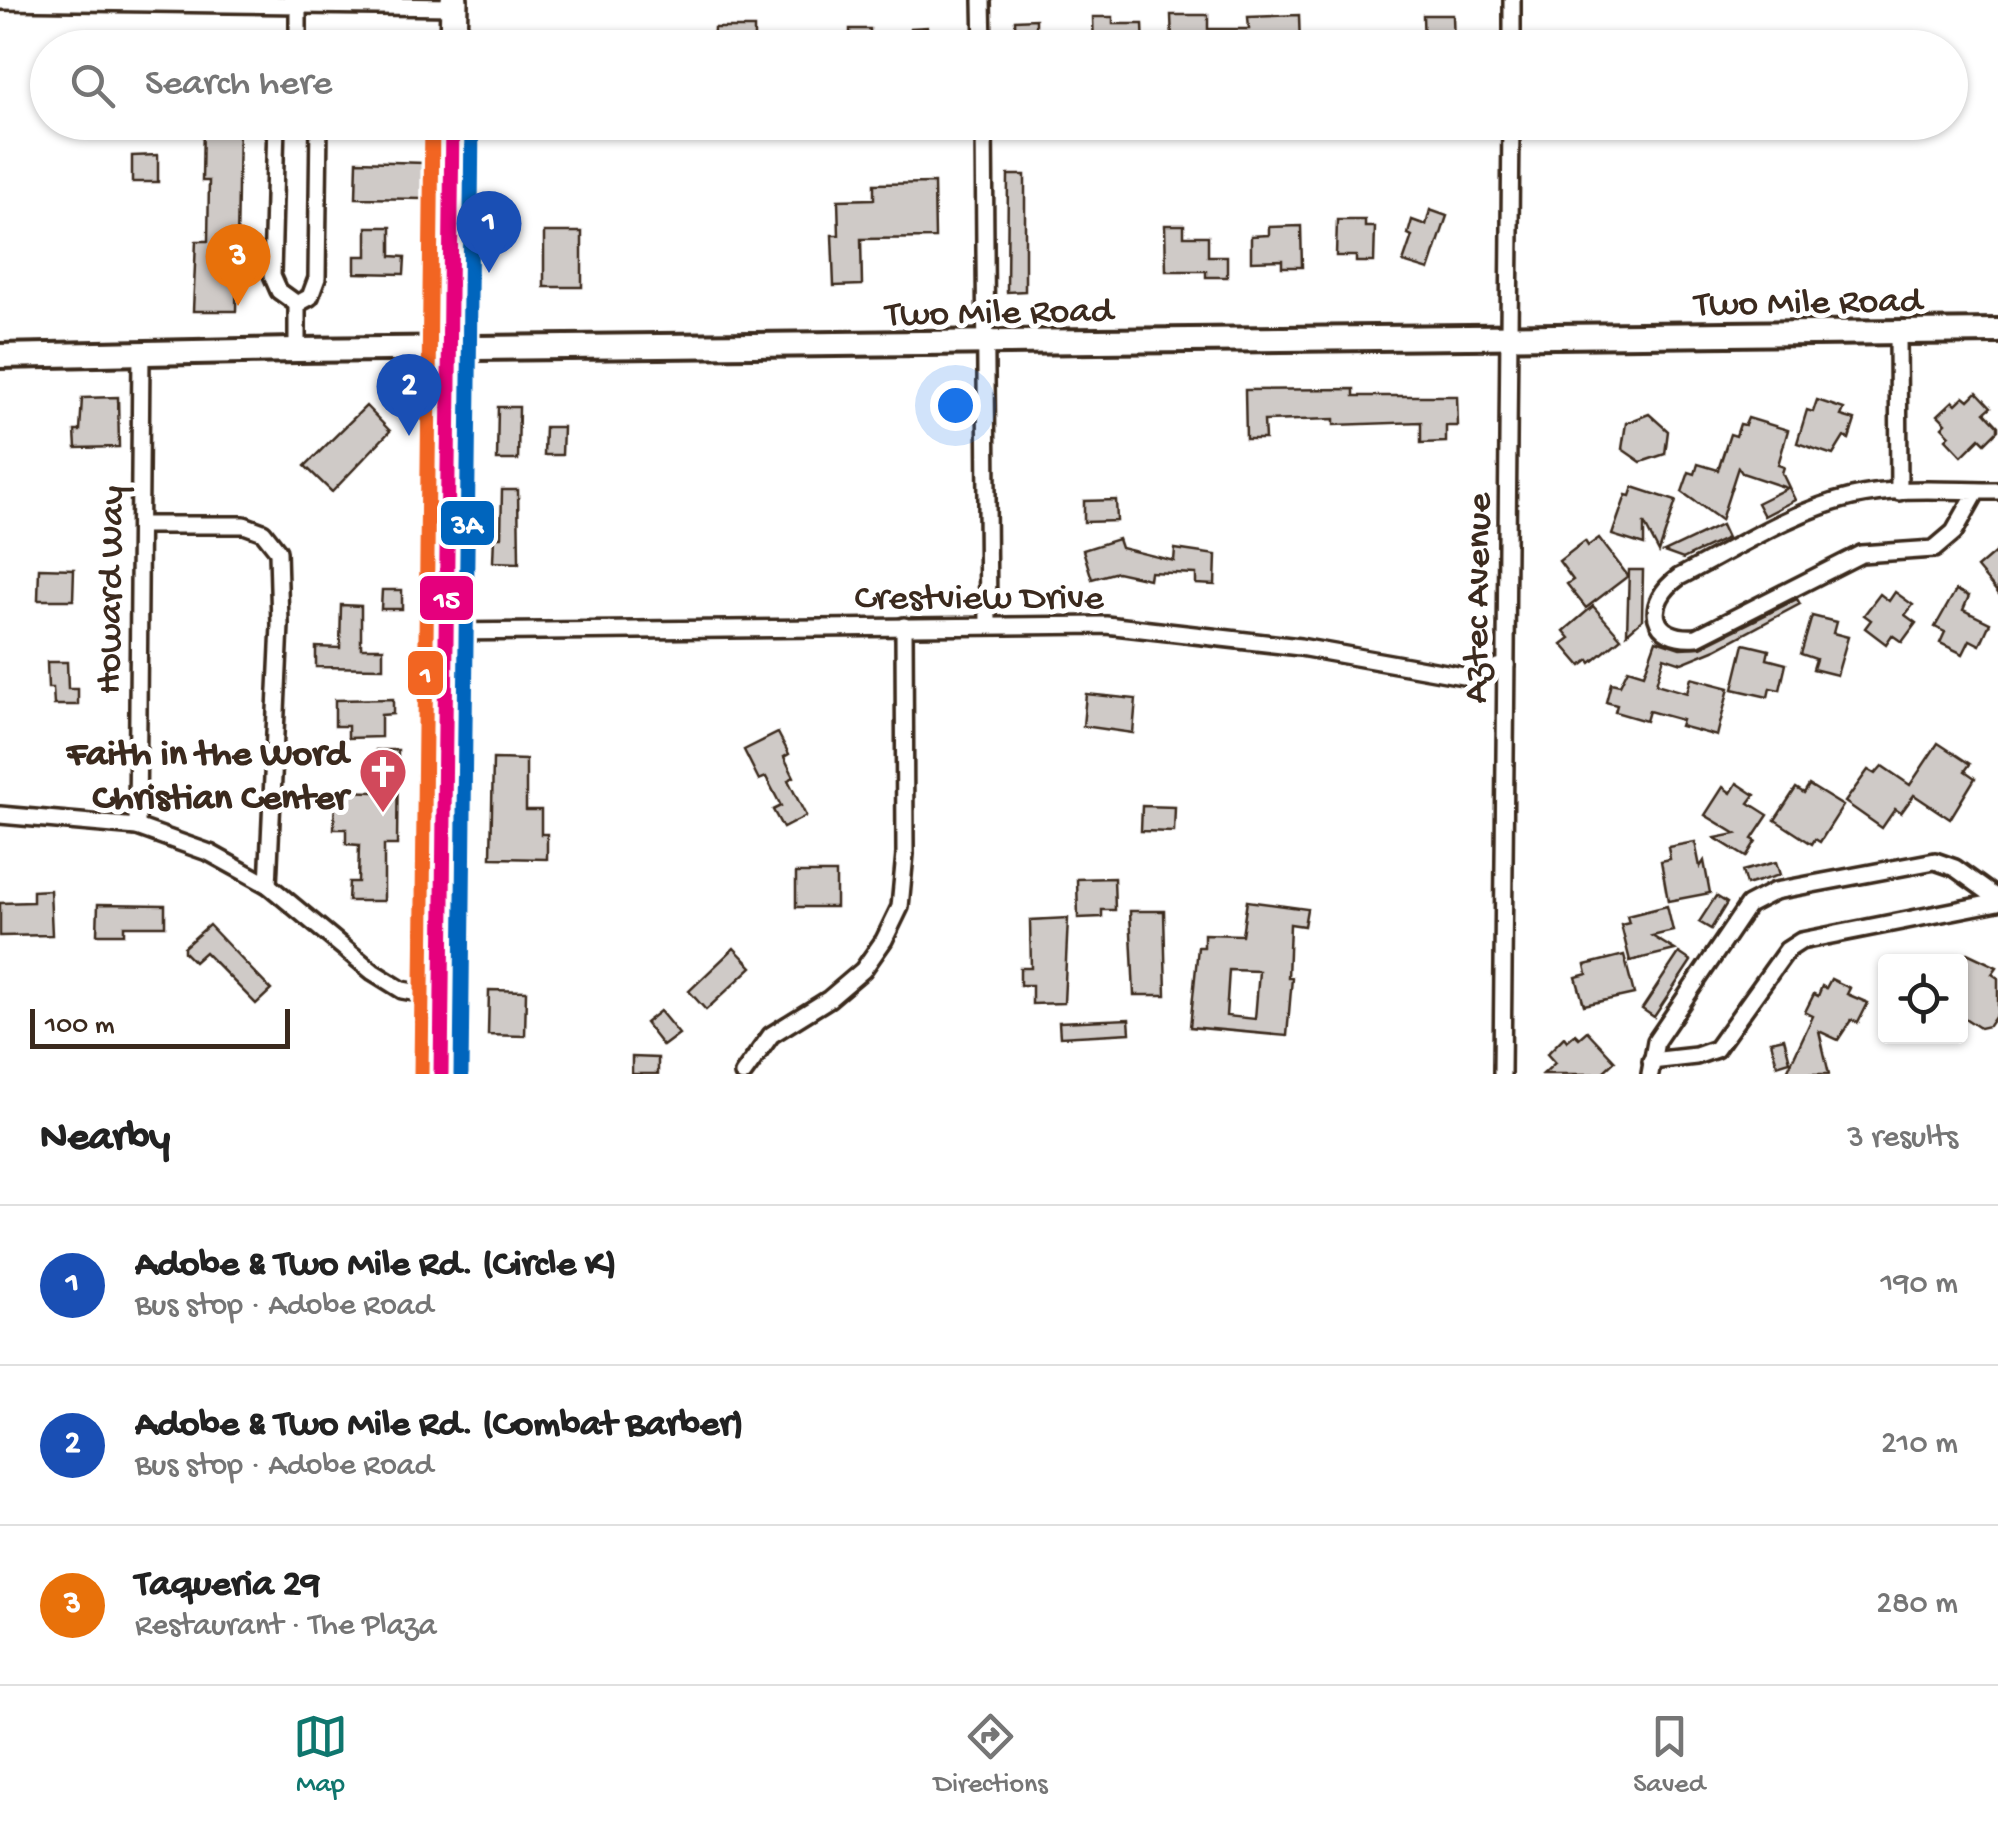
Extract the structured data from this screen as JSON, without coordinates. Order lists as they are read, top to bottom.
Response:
{
  "streets": {
    "street": [
      "Two Mile Road",
      "Howard Way",
      "Crestview Drive",
      "Aztec Avenue"
    ]
  },
  "crossings": [
    ["Two Mile Road", "Howard Way"],
    ["Two Mile Road", "Aztec Avenue"],
    ["Crestview Drive", "Aztec Avenue"]
  ],
  "places": {
    "church": ["Faith in the Word Christian Center"]
  },
  "lines": ["transit line 15", "transit line 3A", "transit line 1"],
  "scale_bar": "100 m",
  "page": {
    "search": "Search here",
    "pins": ["1", "3", "2"],
    "scale": "100 m",
    "heading": ["Nearby", "3 results"],
    "list": [
      {
        "mark": "1",
        "name": "Adobe & Two Mile Rd. (Circle K)",
        "note": "Bus stop · Adobe Road",
        "value": "190 m"
      },
      {
        "mark": "2",
        "name": "Adobe & Two Mile Rd. (Combat Barber)",
        "note": "Bus stop · Adobe Road",
        "value": "210 m"
      },
      {
        "mark": "3",
        "name": "Taqueria 29",
        "note": "Restaurant · The Plaza",
        "value": "280 m"
      }
    ],
    "nav": ["Map", "Directions", "Saved"]
  }
}
